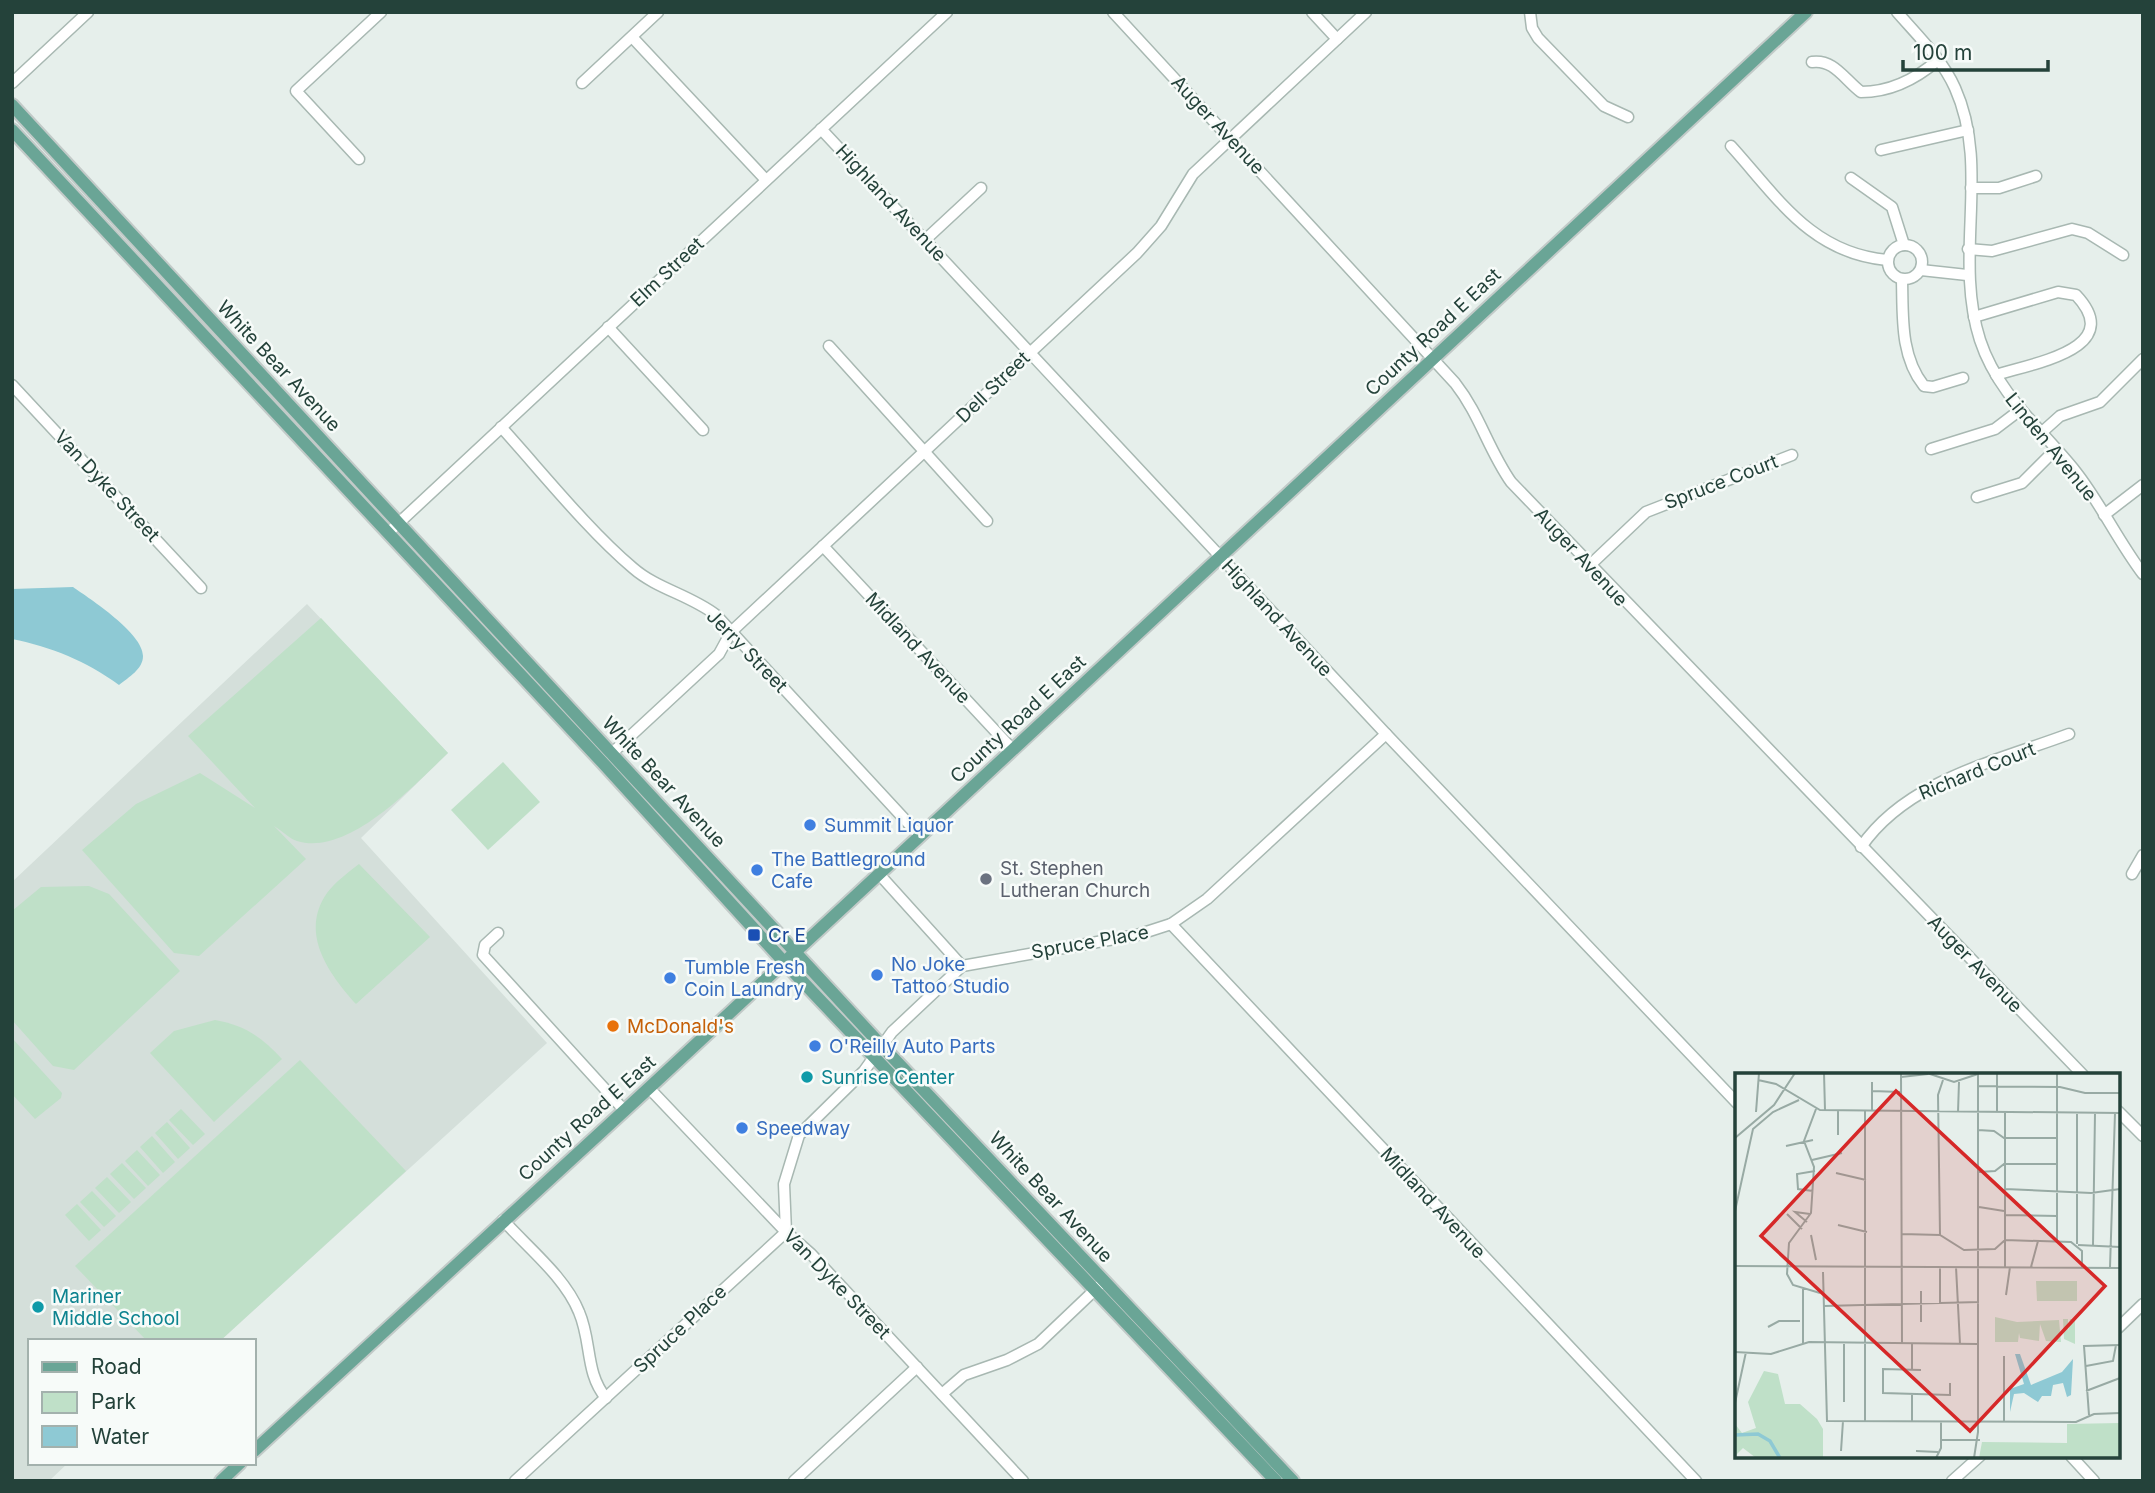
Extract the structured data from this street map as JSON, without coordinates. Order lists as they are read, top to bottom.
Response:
{
  "streets": {
    "main road": ["County Road E East", "White Bear Avenue"],
    "street": [
      "Auger Avenue",
      "Highland Avenue",
      "Elm Street",
      "Dell Street",
      "Linden Avenue",
      "Spruce Court",
      "Van Dyke Street",
      "Midland Avenue",
      "Jerry Street",
      "Richard Court",
      "Spruce Place"
    ]
  },
  "crossings": [
    ["Auger Avenue", "County Road E East"],
    ["Auger Avenue", "Dell Street"],
    ["Auger Avenue", "Spruce Court"],
    ["Auger Avenue", "Richard Court"],
    ["Highland Avenue", "Elm Street"],
    ["Highland Avenue", "County Road E East"],
    ["Highland Avenue", "Dell Street"],
    ["Highland Avenue", "Spruce Place"],
    ["Elm Street", "White Bear Avenue"],
    ["Elm Street", "Jerry Street"],
    ["County Road E East", "White Bear Avenue"],
    ["County Road E East", "Van Dyke Street"],
    ["County Road E East", "Midland Avenue"],
    ["County Road E East", "Jerry Street"],
    ["White Bear Avenue", "Dell Street"],
    ["Dell Street", "Midland Avenue"],
    ["Dell Street", "Jerry Street"],
    ["Van Dyke Street", "Spruce Place"],
    ["Midland Avenue", "Spruce Place"]
  ],
  "places": {
    "other": [
      "Summit Liquor",
      "The Battleground Cafe",
      "St. Stephen Lutheran Church",
      "No Joke Tattoo Studio",
      "Tumble Fresh Coin Laundry",
      "McDonald's",
      "O'Reilly Auto Parts",
      "Sunrise Center",
      "Speedway",
      "Mariner Middle School"
    ],
    "transit": ["Cr E"]
  },
  "legend": ["Road", "Park", "Water"],
  "scale_bar": "100 m"
}
